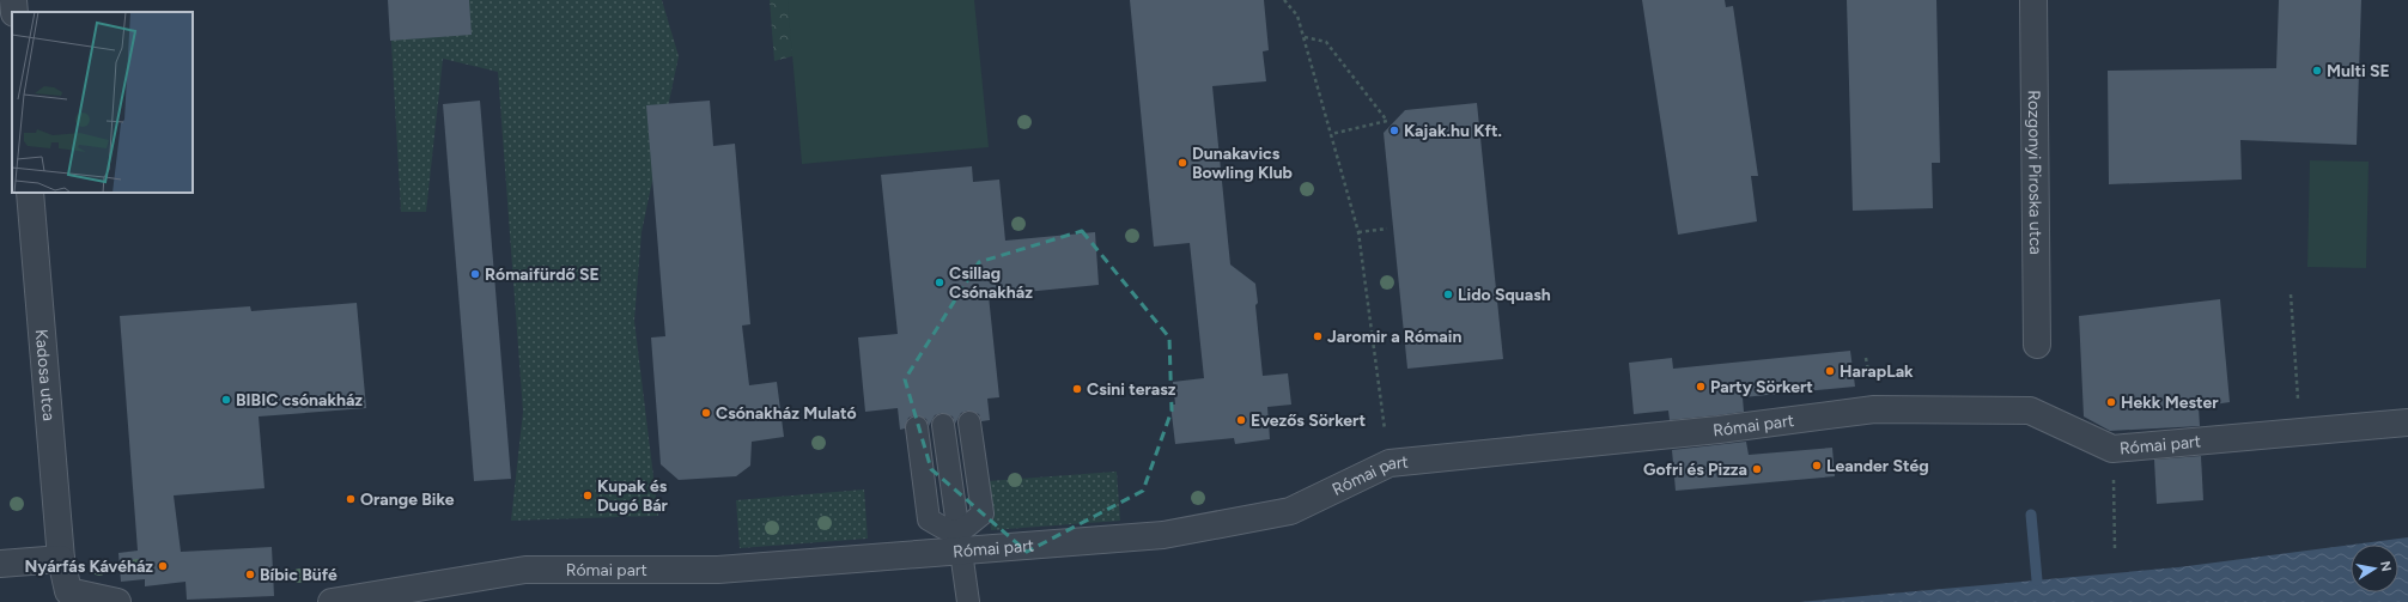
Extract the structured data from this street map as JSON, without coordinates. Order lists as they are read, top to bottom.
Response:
{
  "streets": {
    "street": ["Rozgonyi Piroska utca", "Kadosa utca", "Római part"]
  },
  "places": [
    "Multi SE",
    "Kajak.hu Kft.",
    "Dunakavics Bowling Klub",
    "Rómaifürdő SE",
    "Csillag Csónakház",
    "Lido Squash",
    "Jaromir a Rómain",
    "HarapLak",
    "Party Sörkert",
    "Csini terasz",
    "BIBIC csónakház",
    "Hekk Mester",
    "Csónakház Mulató",
    "Evezős Sörkert",
    "Leander Stég",
    "Gofri és Pizza",
    "Kupak és Dugó Bár",
    "Orange Bike",
    "Nyárfás Kávéház",
    "Bíbic Büfé"
  ],
  "north": "right"
}
